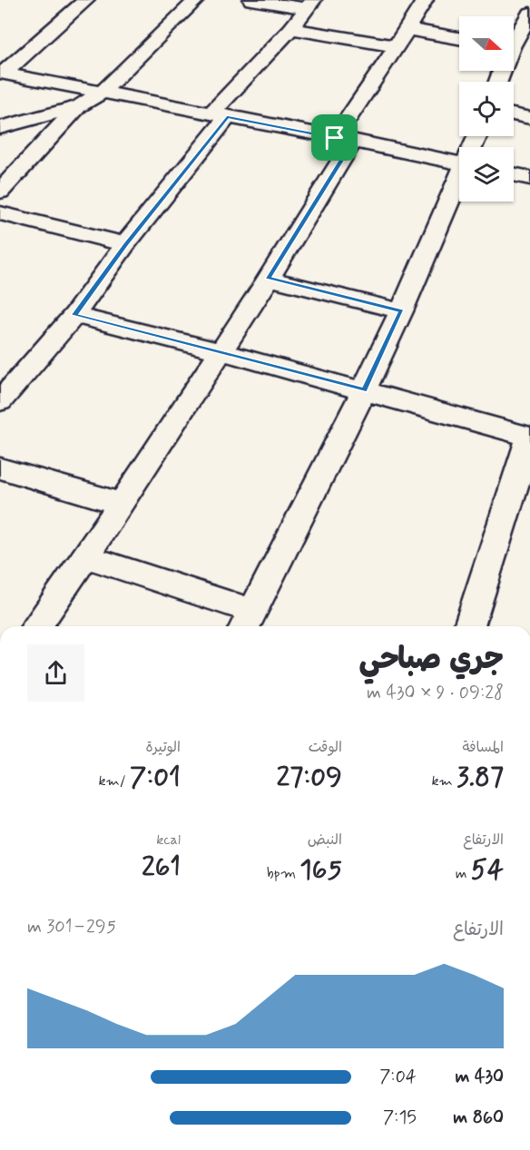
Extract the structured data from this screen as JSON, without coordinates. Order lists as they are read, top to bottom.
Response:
{
  "north": "right",
  "page": {
    "heading": ["جري صباحي", "09:28 · 9 × 430 m"],
    "stats": [
      ["المسافة", "3.87 km"],
      ["الوقت", "27:09"],
      ["الوتيرة", "7:01 /km"],
      ["الارتفاع", "54 m"],
      ["النبض", "165 bpm"],
      ["kcal", "261"]
    ],
    "chart": ["الارتفاع", "295–301 m"],
    "list": [
      {
        "name": "430 m",
        "note": "7:04"
      },
      {
        "name": "860 m",
        "note": "7:15"
      }
    ]
  }
}
